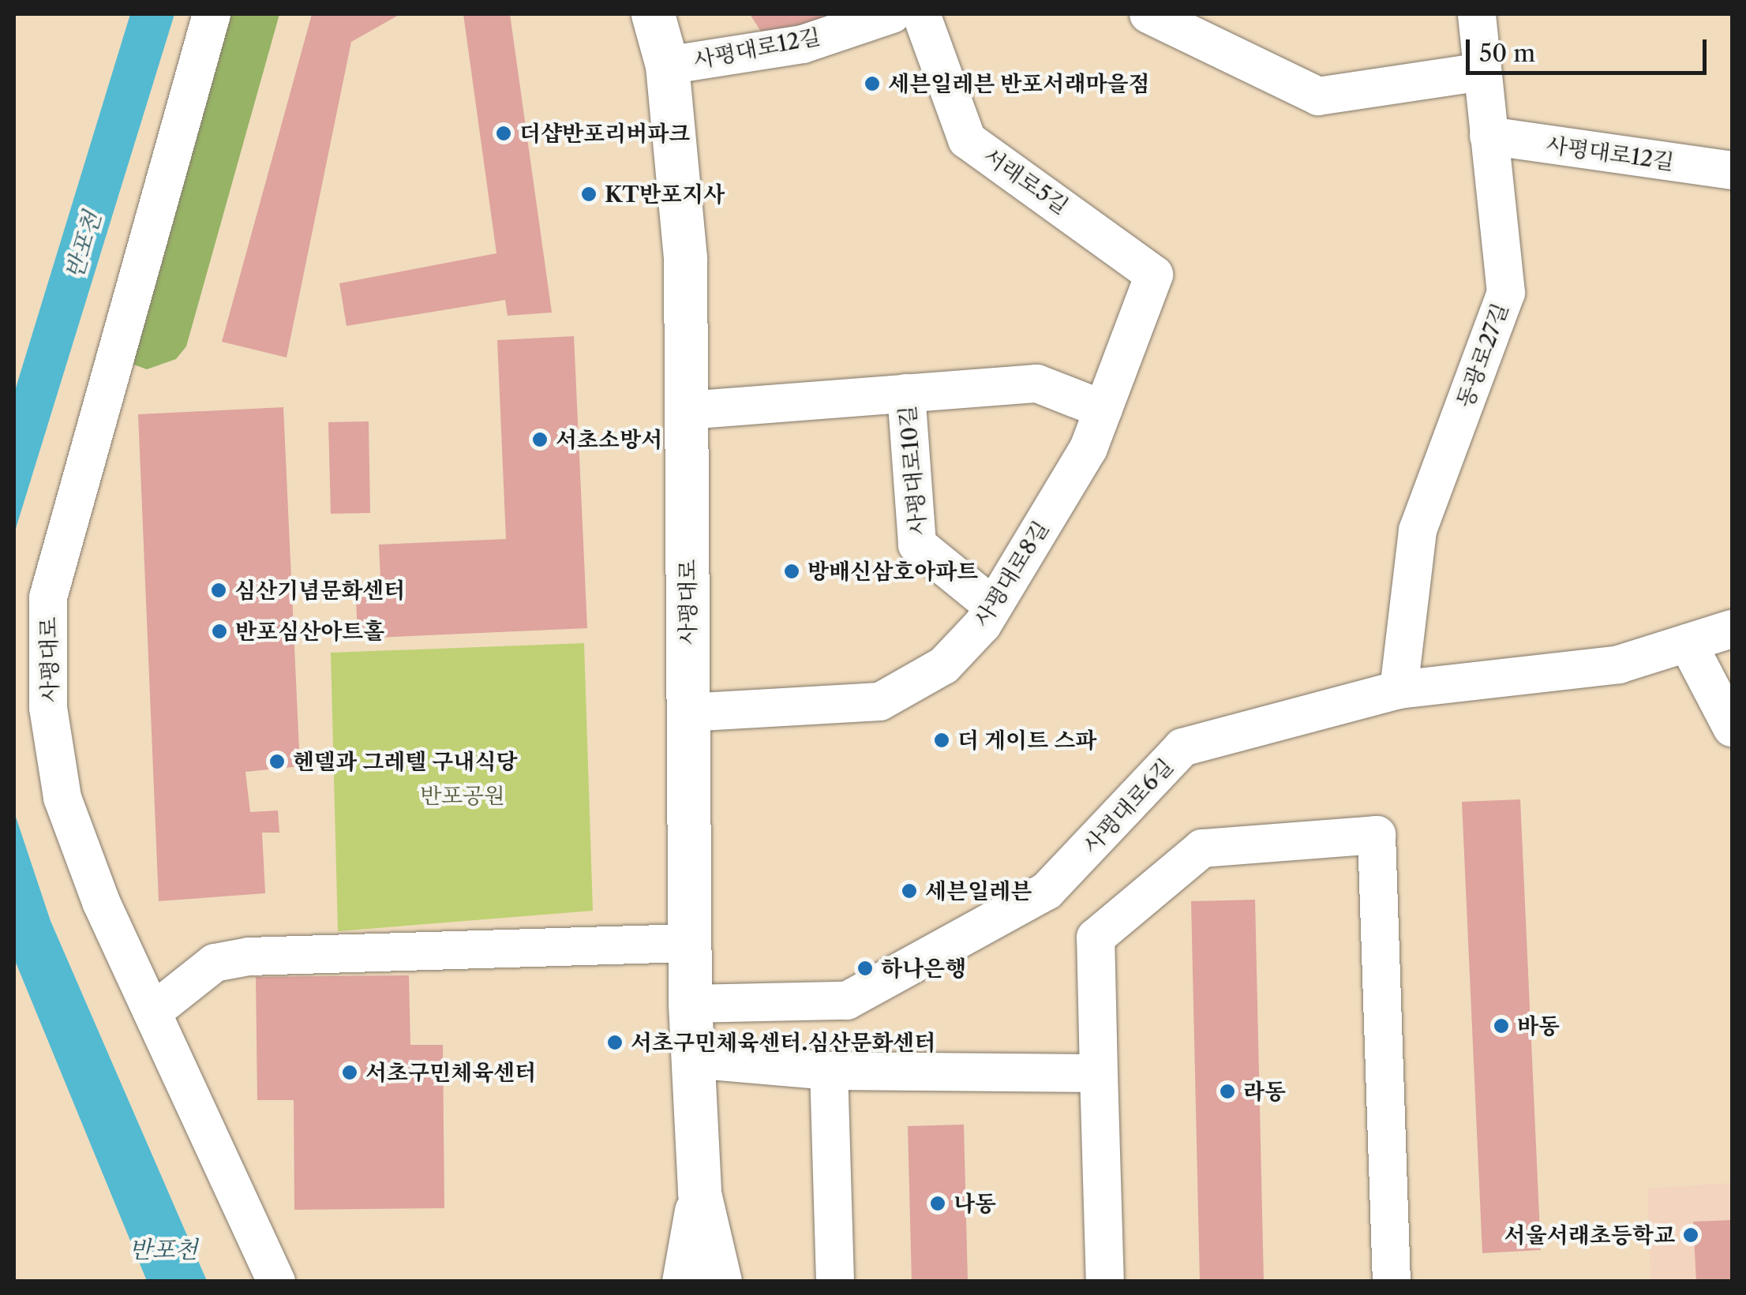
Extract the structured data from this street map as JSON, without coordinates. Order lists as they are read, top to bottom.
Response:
{
  "streets": {
    "main road": ["사평대로"],
    "street": [
      "사평대로12길",
      "서래로5길",
      "동광로27길",
      "사평대로10길",
      "사평대로8길",
      "사평대로6길"
    ]
  },
  "crossings": [
    ["사평대로12길", "동광로27길"],
    ["사평대로12길", "사평대로"],
    ["서래로5길", "사평대로8길"],
    ["동광로27길", "사평대로6길"],
    ["사평대로10길", "사평대로8길"],
    ["사평대로10길", "사평대로"],
    ["사평대로8길", "사평대로"],
    ["사평대로", "사평대로6길"]
  ],
  "water": ["반포천"],
  "parks": ["반포공원"],
  "places": [
    "세븐일레븐 반포서래마을점",
    "더샵반포리버파크",
    "KT반포지사",
    "서초소방서",
    "방배신삼호아파트",
    "심산기념문화센터",
    "반포심산아트홀",
    "더 게이트 스파",
    "헨델과 그레텔 구내식당",
    "세븐일레븐",
    "하나은행",
    "바동",
    "서초구민체육센터.심산문화센터",
    "서초구민체육센터",
    "라동",
    "나동",
    "서울서래초등학교"
  ],
  "scale_bar": "50 m"
}
